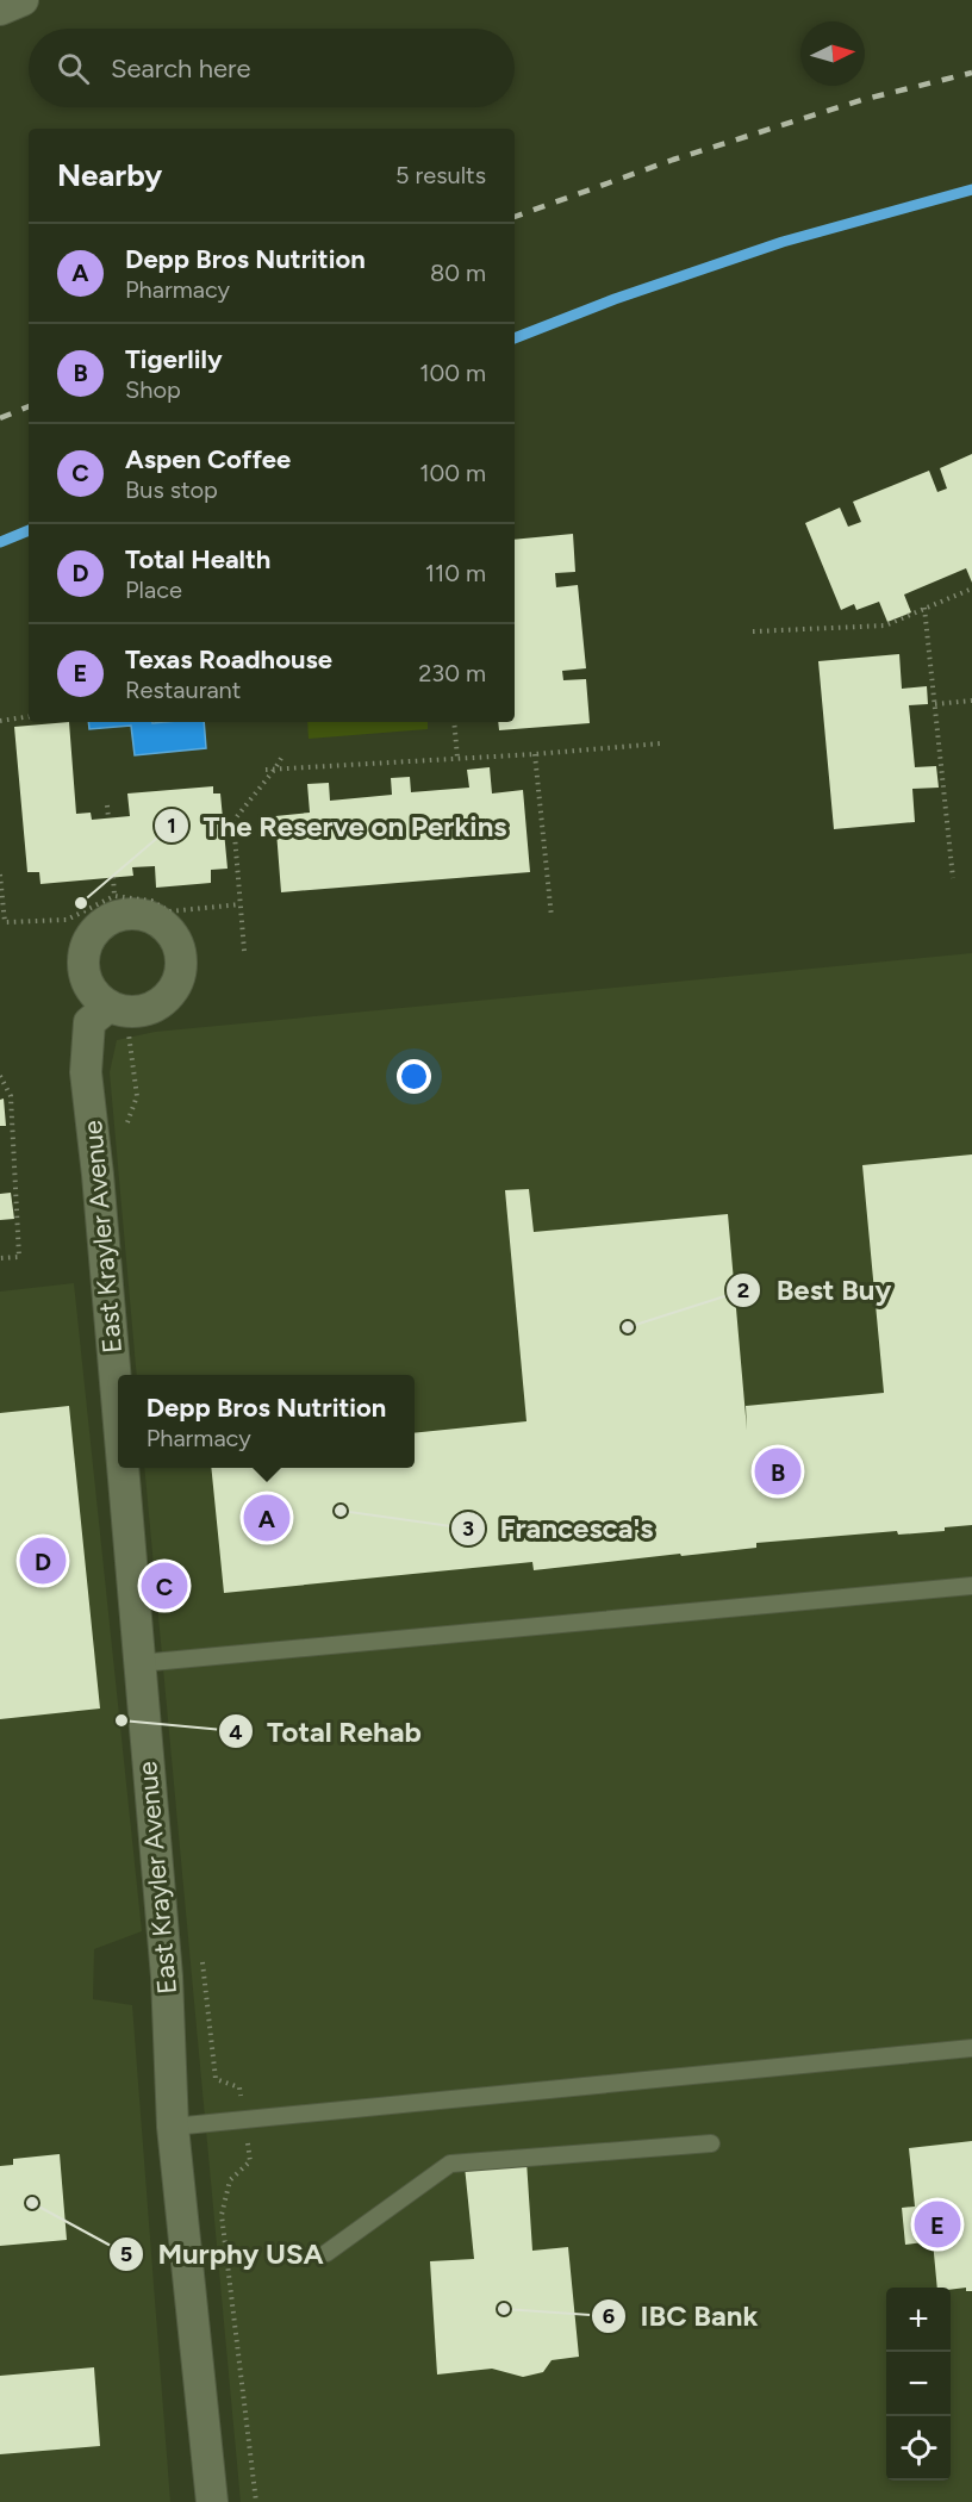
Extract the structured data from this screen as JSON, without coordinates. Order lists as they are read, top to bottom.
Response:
{
  "streets": {
    "street": ["East Krayler Avenue"]
  },
  "places": [
    "The Reserve on Perkins",
    "Best Buy",
    "Francesca's",
    "Total Rehab",
    "Murphy USA",
    "IBC Bank"
  ],
  "north": "right",
  "page": {
    "search": "Search here",
    "heading": ["Nearby", "5 results"],
    "list": [
      {
        "mark": "A",
        "name": "Depp Bros Nutrition",
        "note": "Pharmacy",
        "value": "80 m"
      },
      {
        "mark": "B",
        "name": "Tigerlily",
        "note": "Shop",
        "value": "100 m"
      },
      {
        "mark": "C",
        "name": "Aspen Coffee",
        "note": "Bus stop",
        "value": "100 m"
      },
      {
        "mark": "D",
        "name": "Total Health",
        "note": "Place",
        "value": "110 m"
      },
      {
        "mark": "E",
        "name": "Texas Roadhouse",
        "note": "Restaurant",
        "value": "230 m"
      }
    ],
    "popup": ["Depp Bros Nutrition", "Pharmacy"],
    "pins": [
      "B",
      "A",
      "D",
      "C",
      "E"
    ],
    "map_buttons": ["+", "−"]
  }
}
